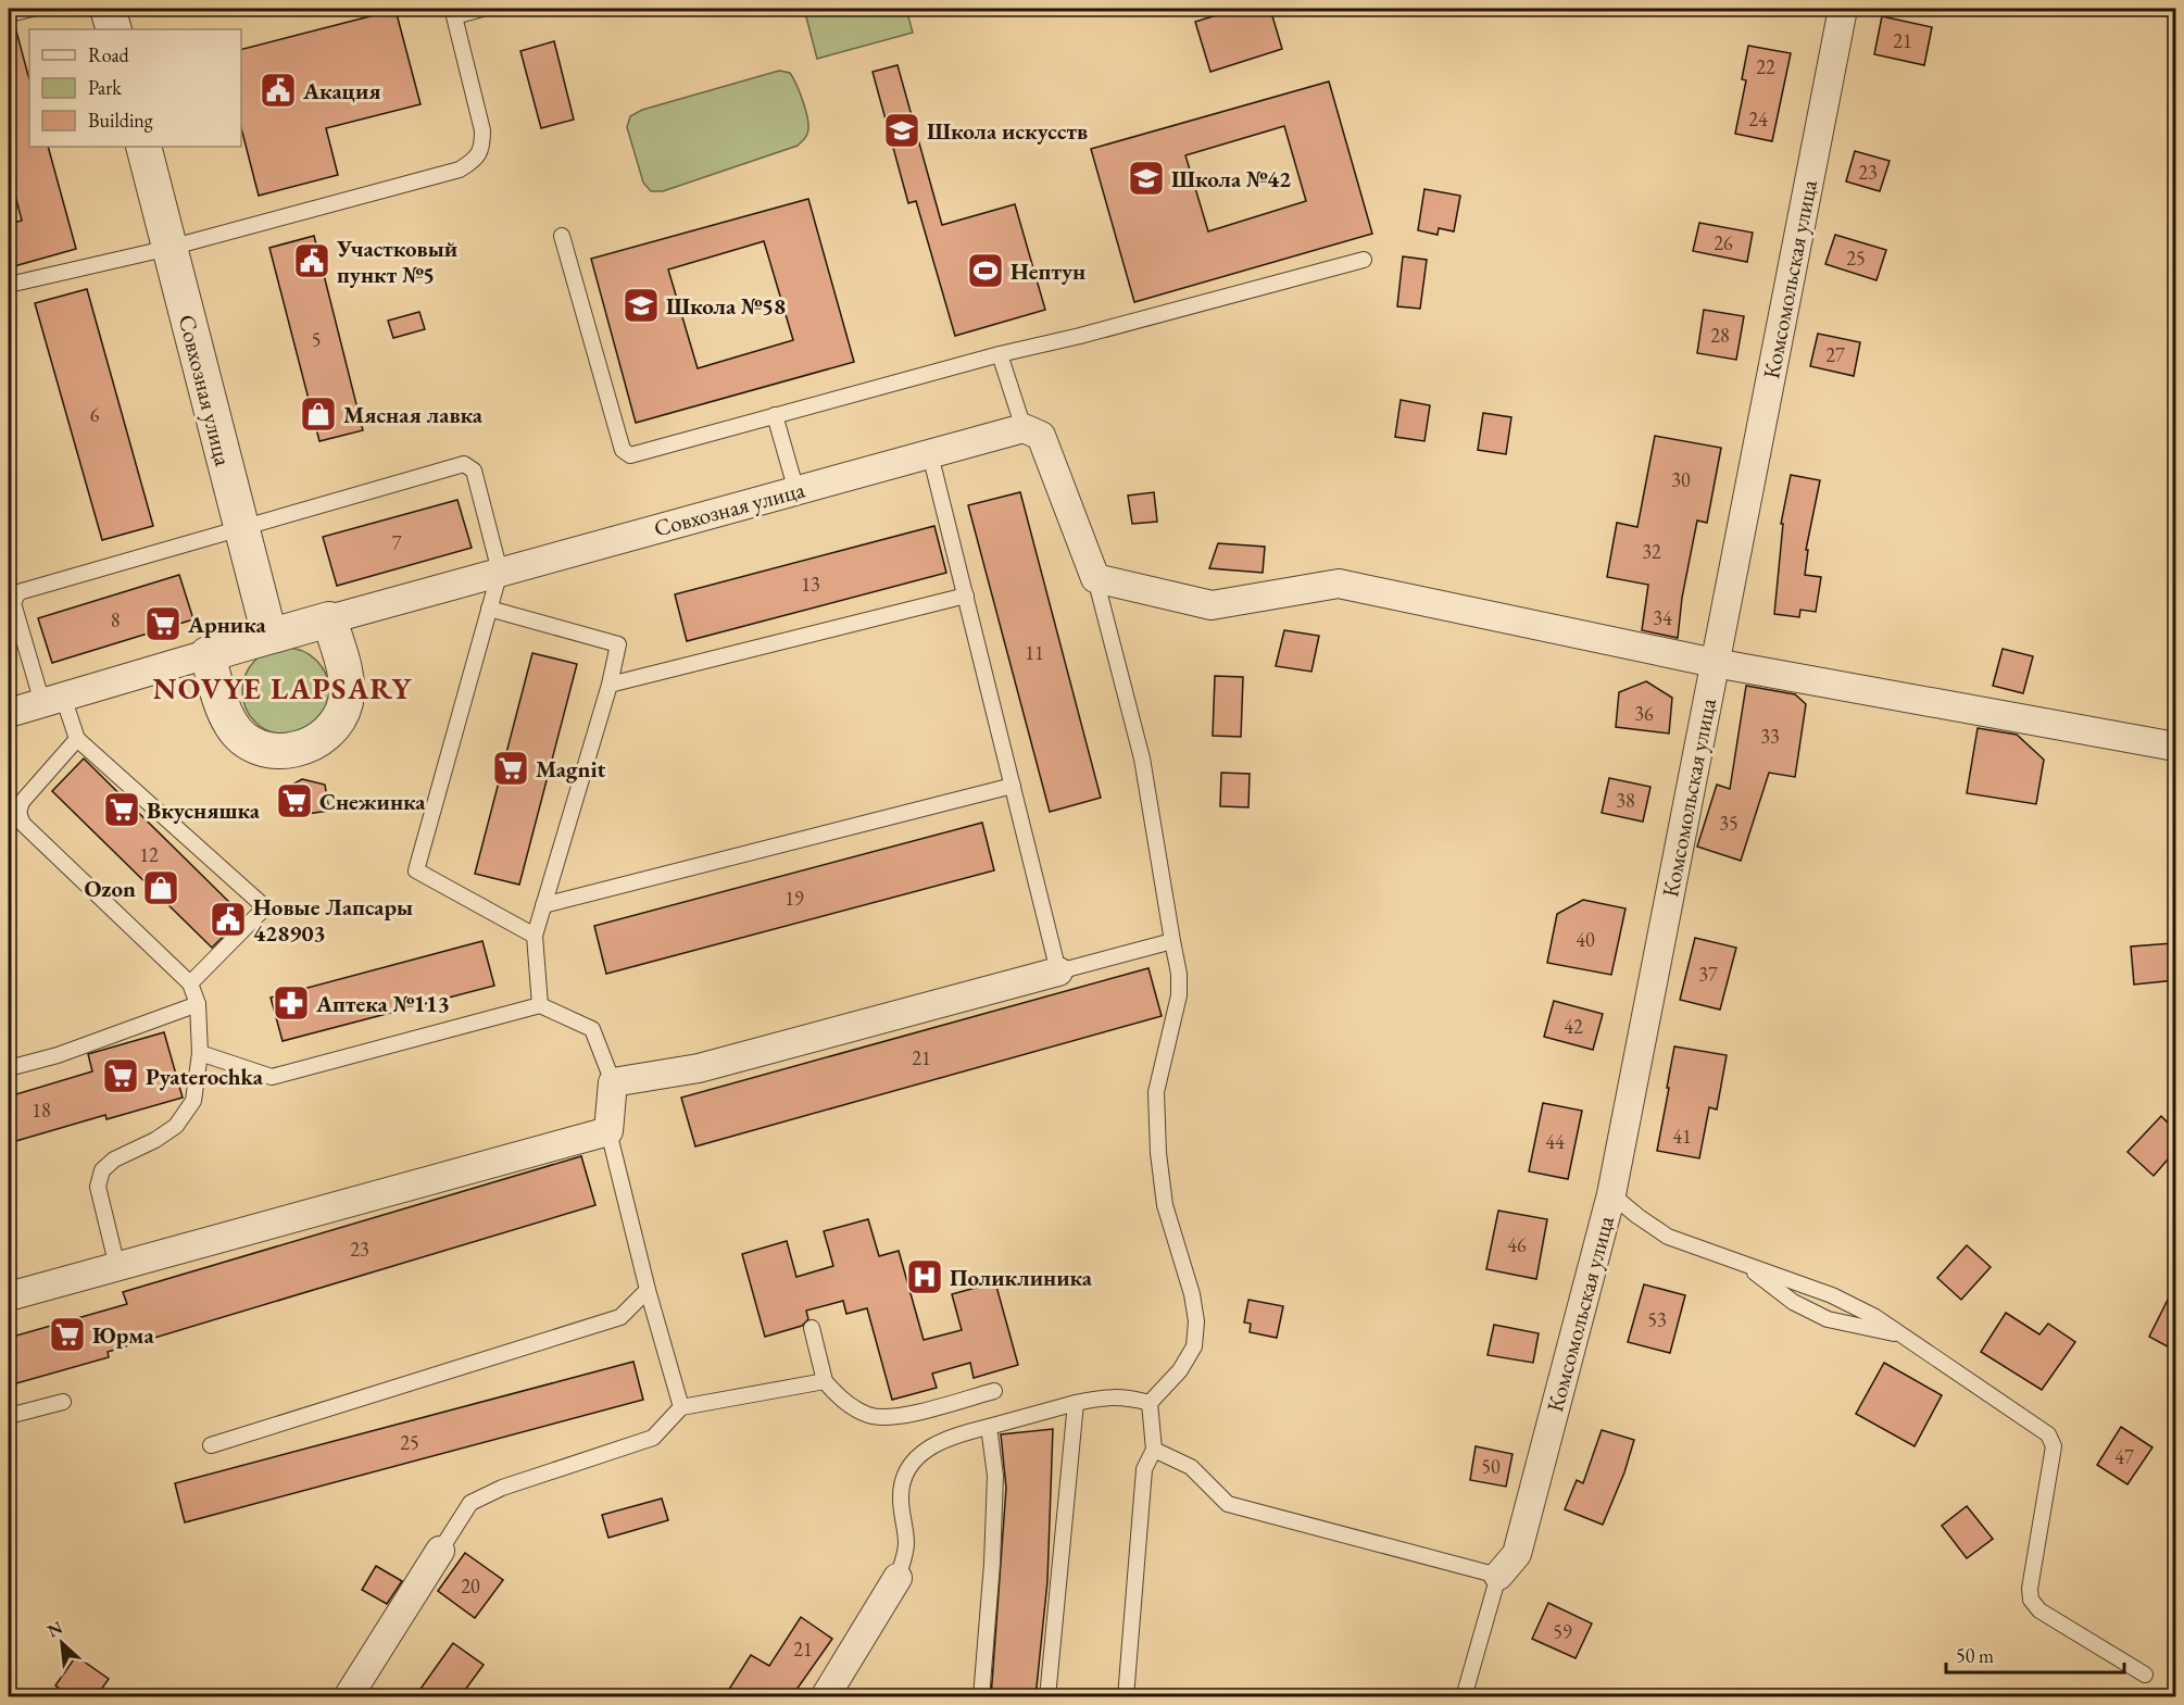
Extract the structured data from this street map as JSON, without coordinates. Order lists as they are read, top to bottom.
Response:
{
  "streets": {
    "street": ["Комсомольская улица", "Совхозная улица"]
  },
  "districts": ["NOVYE LAPSARY"],
  "places": {
    "public building": ["Акация", "Участковый пункт №5", "Новые Лапсары 428903"],
    "school or university": ["Школа искусств", "Школа №42", "Школа №58"],
    "sports": ["Нептун"],
    "shop": ["Мясная лавка", "Ozon"],
    "supermarket": [
      "Арника",
      "Magnit",
      "Снежинка",
      "Вкусняшка",
      "Pyaterochka",
      "Юрма"
    ],
    "pharmacy": ["Аптека №113"],
    "hospital": ["Поликлиника"]
  },
  "house_numbers": [
    "21",
    "22",
    "24",
    "23",
    "26",
    "25",
    "28",
    "5",
    "27",
    "6",
    "30",
    "7",
    "32",
    "13",
    "34",
    "8",
    "11",
    "36",
    "33",
    "38",
    "35",
    "12",
    "19",
    "40",
    "37",
    "42",
    "21",
    "18",
    "41",
    "44",
    "46",
    "23",
    "53",
    "25",
    "47",
    "50",
    "20",
    "59",
    "21"
  ],
  "legend": ["Road", "Park", "Building"],
  "scale_bar": "50 m",
  "north": "top left"
}
